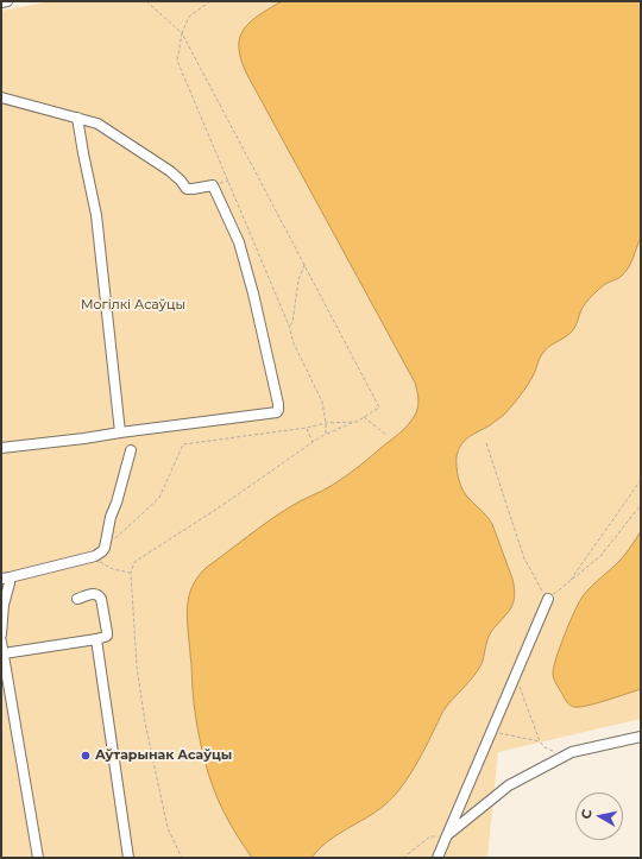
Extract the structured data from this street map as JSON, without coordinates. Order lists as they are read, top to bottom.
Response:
{
  "parks": ["Могілкі Асаўцы"],
  "places": ["Аўтарынак Асаўцы"],
  "north": "left"
}
